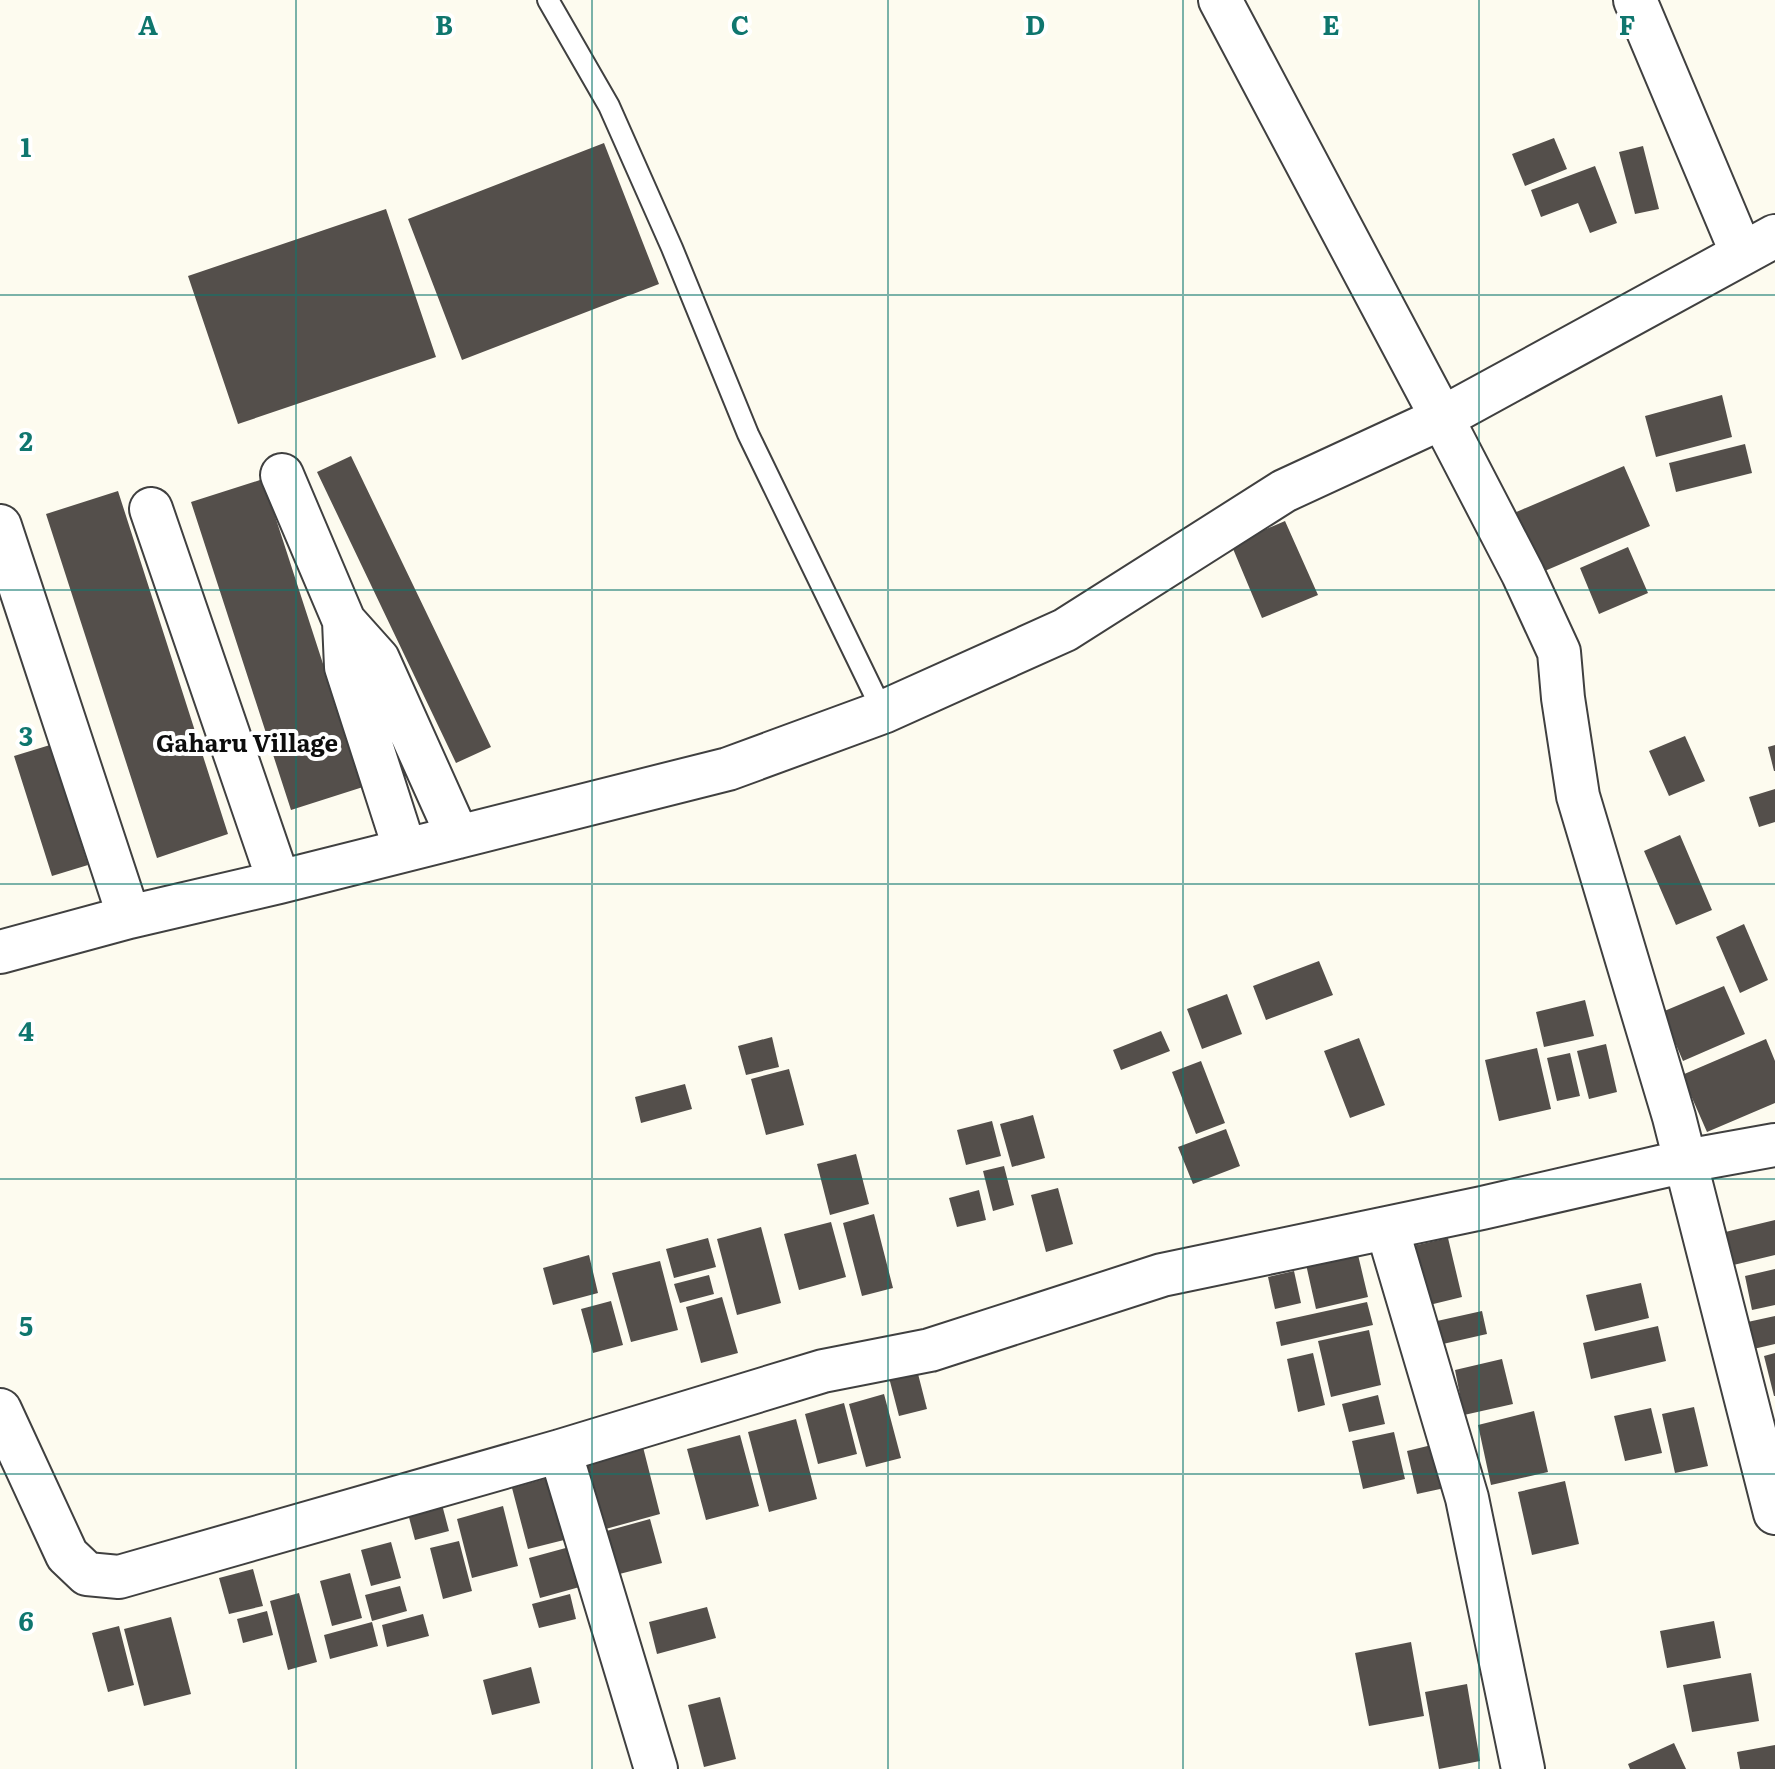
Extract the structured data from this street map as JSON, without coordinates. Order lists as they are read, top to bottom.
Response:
{
  "districts": ["Gaharu Village"],
  "grid": {
    "columns": [
      "A",
      "B",
      "C",
      "D",
      "E",
      "F"
    ],
    "rows": [
      "1",
      "2",
      "3",
      "4",
      "5",
      "6"
    ]
  }
}
